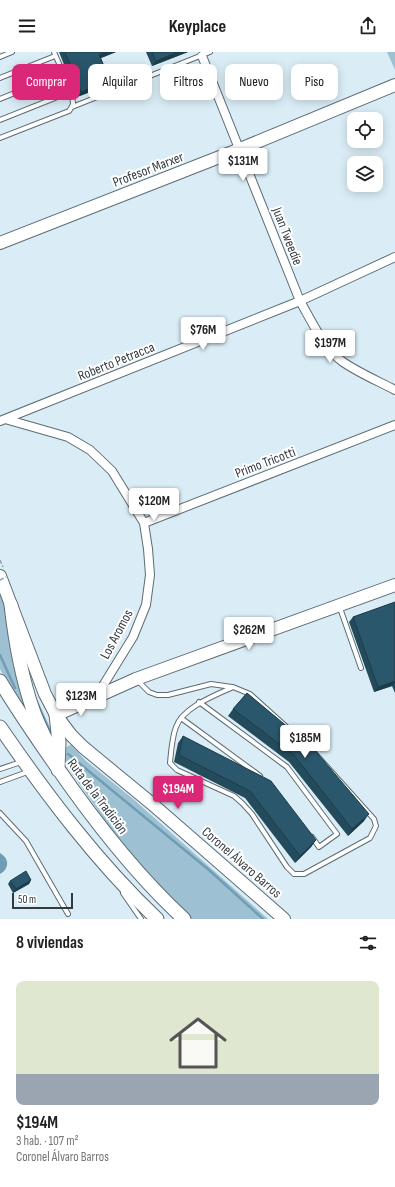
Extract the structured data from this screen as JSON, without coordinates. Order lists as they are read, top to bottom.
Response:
{
  "streets": {
    "main road": ["Ruta de la Tradición"],
    "street": [
      "Profesor Marxer",
      "Juan Tweedie",
      "Roberto Petracca",
      "Primo Tricotti",
      "Los Aromos",
      "Coronel Álvaro Barros"
    ]
  },
  "crossings": [
    ["Profesor Marxer", "Juan Tweedie"],
    ["Juan Tweedie", "Roberto Petracca"],
    ["Roberto Petracca", "Los Aromos"],
    ["Primo Tricotti", "Los Aromos"]
  ],
  "scale_bar": "50 m",
  "page": {
    "header": "Keyplace",
    "chip": [
      "Comprar",
      "Alquilar",
      "Filtros",
      "Nuevo",
      "Piso"
    ],
    "price": [
      "$131M",
      "$76M",
      "$197M",
      "$120M",
      "$262M",
      "$123M",
      "$185M",
      "$194M"
    ],
    "scale": "50 m",
    "heading": "8 viviendas",
    "list": [
      {
        "name": "$194M",
        "note": "3 hab. · 107 m² · Coronel Álvaro Barros"
      }
    ]
  }
}
